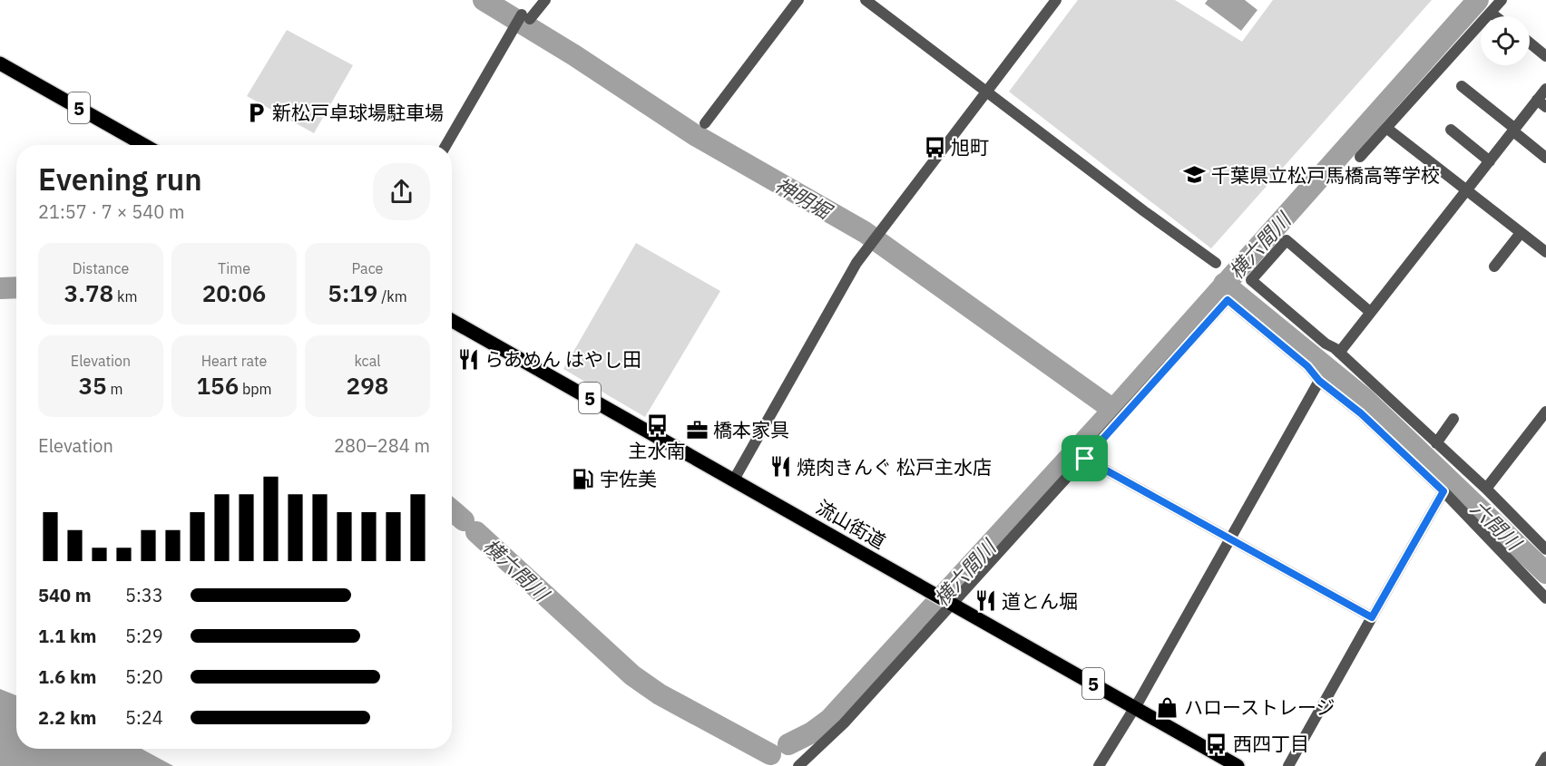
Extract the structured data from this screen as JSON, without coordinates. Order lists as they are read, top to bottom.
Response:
{
  "streets": {
    "main road": ["5", "流山街道"]
  },
  "water": ["神明堀", "横六間川", "六間川"],
  "places": {
    "parking": ["新松戸卓球場駐車場"],
    "bus stop": ["旭町", "主水南", "西四丁目"],
    "school or university": ["千葉県立松戸馬橋高等学校"],
    "restaurant": ["らあめん はやし田", "焼肉きんぐ 松戸主水店", "道とん堀"],
    "office": ["橋本家具"],
    "fuel station": ["宇佐美"],
    "shop": ["ハローストレージ"]
  },
  "page": {
    "heading": ["Evening run", "21:57 · 7 × 540 m"],
    "stats": [
      ["Distance", "3.78 km"],
      ["Time", "20:06"],
      ["Pace", "5:19 /km"],
      ["Elevation", "35 m"],
      ["Heart rate", "156 bpm"],
      ["kcal", "298"]
    ],
    "chart": ["Elevation", "280–284 m"],
    "list": [
      {
        "name": "540 m",
        "note": "5:33"
      },
      {
        "name": "1.1 km",
        "note": "5:29"
      },
      {
        "name": "1.6 km",
        "note": "5:20"
      },
      {
        "name": "2.2 km",
        "note": "5:24"
      }
    ]
  }
}
